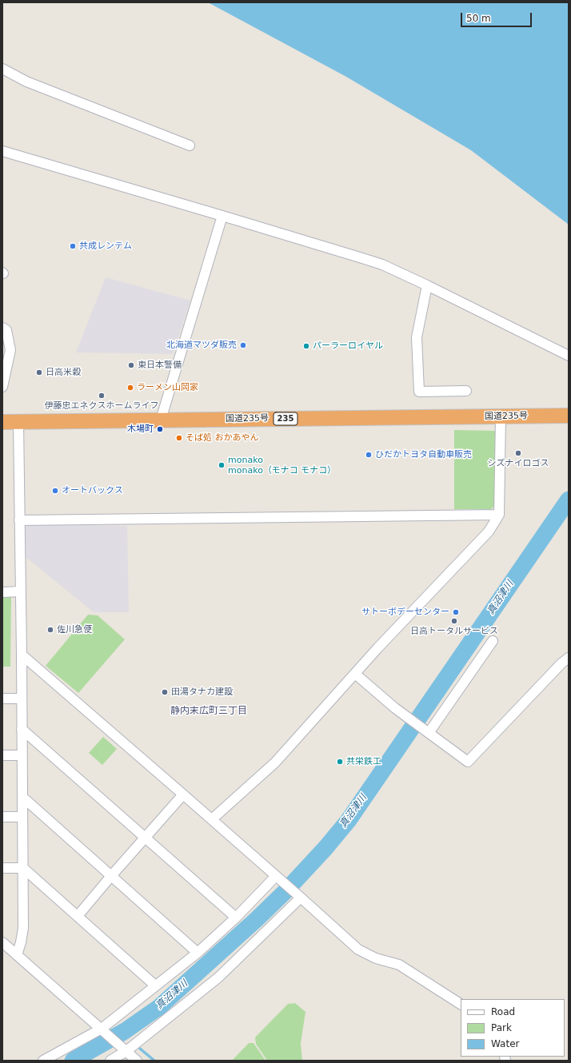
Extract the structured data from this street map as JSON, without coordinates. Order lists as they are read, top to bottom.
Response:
{
  "streets": {
    "highway": ["国道235号", "235"]
  },
  "districts": ["静内末広町三丁目"],
  "water": ["真沼津川"],
  "places": [
    "共成レンテム",
    "北海道マツダ販売",
    "パーラーロイヤル",
    "東日本警備",
    "日高米穀",
    "ラーメン山岡家",
    "伊藤忠エネクスホームライフ",
    "木場町",
    "そば処 おかあやん",
    "シズナイロゴス",
    "ひだかトヨタ自動車販売",
    "monako monako（モナコ モナコ）",
    "オートバックス",
    "サトーボデーセンター",
    "日高トータルサービス",
    "佐川急便",
    "田湯タナカ建設",
    "共栄鉄工"
  ],
  "legend": ["Road", "Park", "Water"],
  "scale_bar": "50 m"
}
